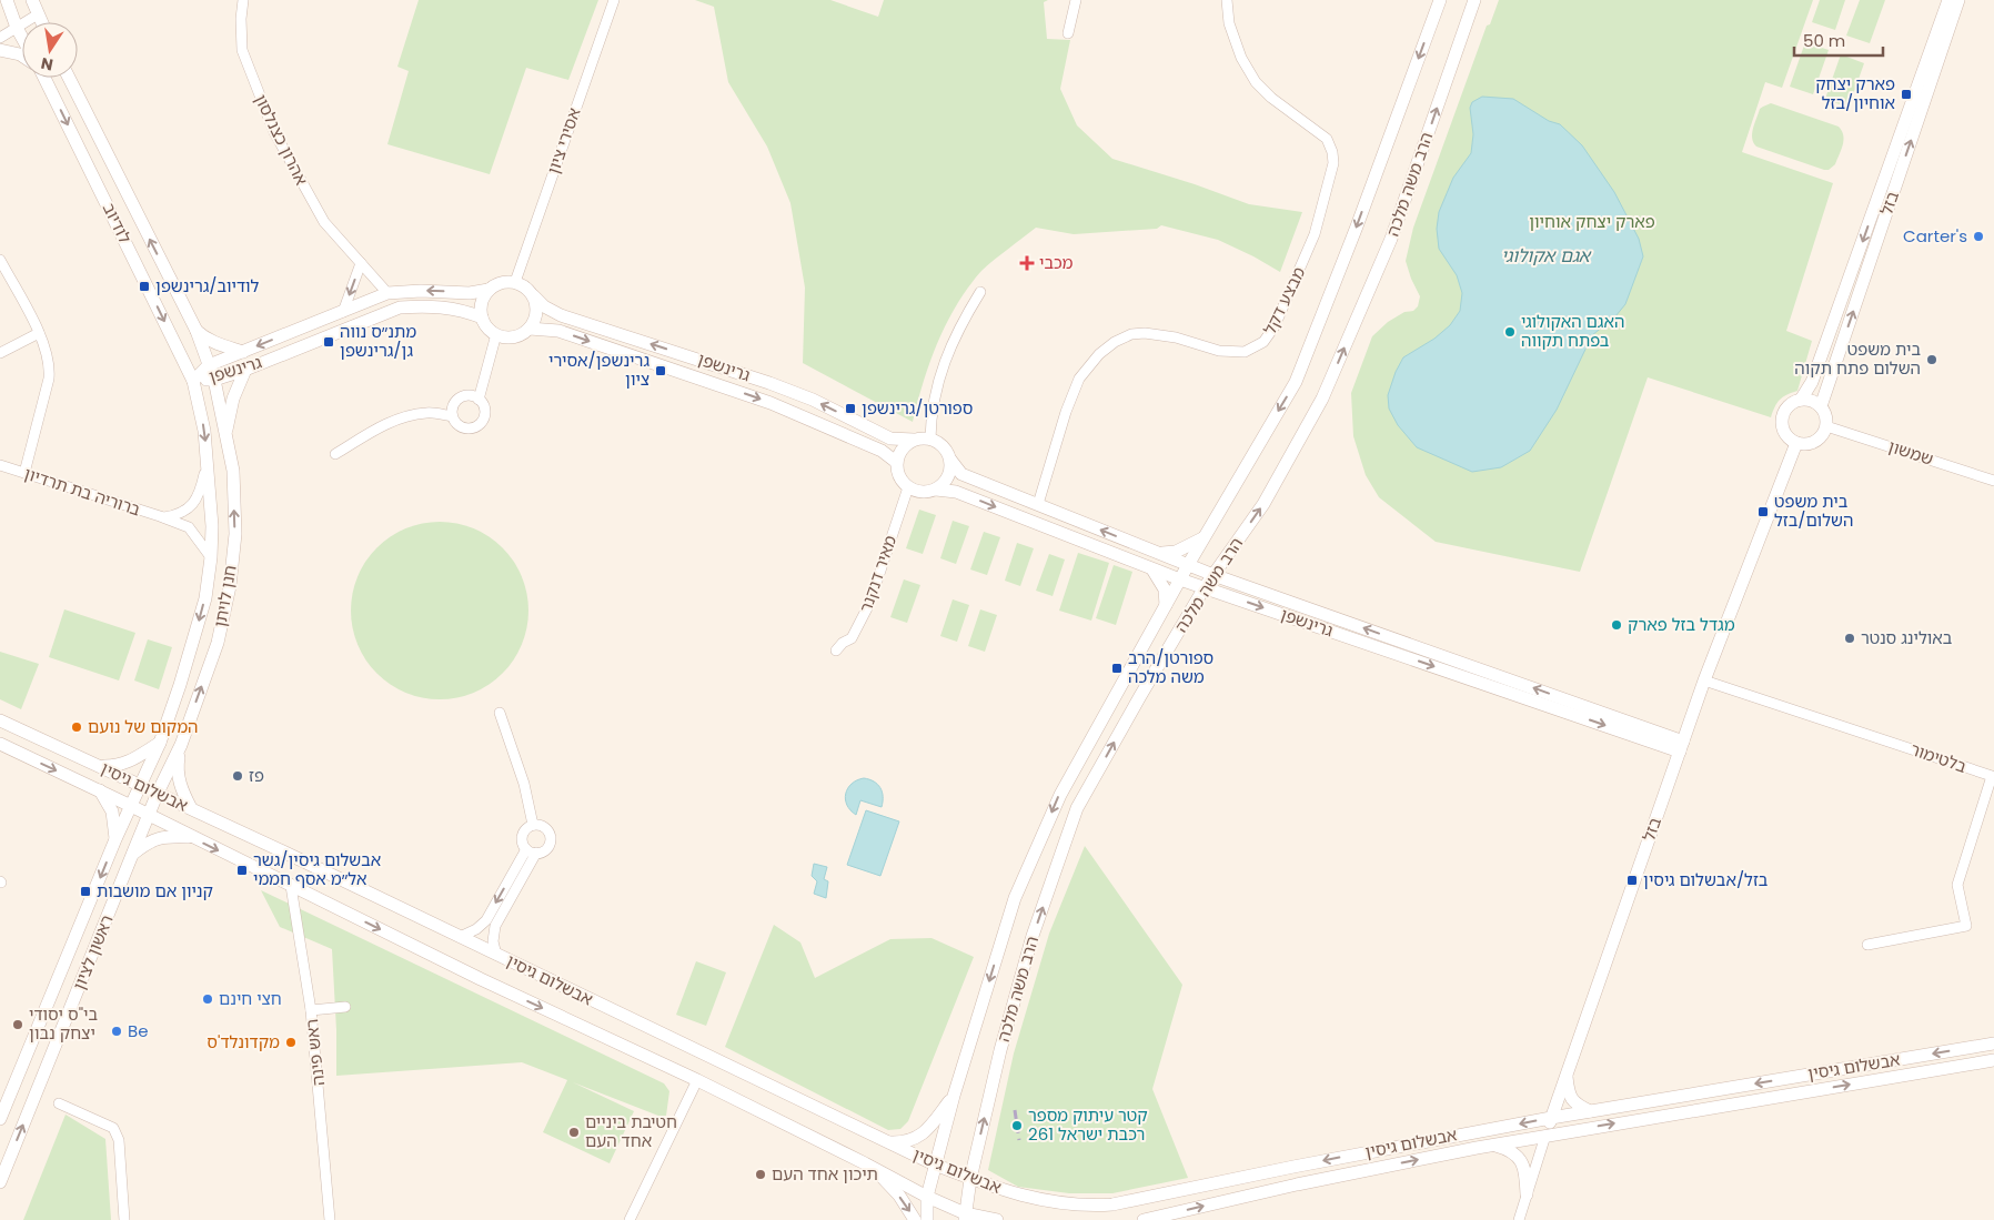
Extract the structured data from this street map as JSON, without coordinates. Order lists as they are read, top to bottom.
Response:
{
  "streets": {
    "street": [
      "אהרון כצנלסון",
      "אסירי ציון",
      "הרב משה מלכה",
      "בזל",
      "לודיוב",
      "מבצע דקל",
      "גרינשפן",
      "שמשון",
      "ברוריה בת תרדיון",
      "מאיר דנקנר",
      "חנן לויתן",
      "בלטימור",
      "אבשלום גיסין",
      "ראשון לציון",
      "ראש פינה"
    ]
  },
  "crossings": [
    ["אהרון כצנלסון", "גרינשפן"],
    ["אסירי ציון", "גרינשפן"],
    ["הרב משה מלכה", "גרינשפן"],
    ["הרב משה מלכה", "אבשלום גיסין"],
    ["בזל", "גרינשפן"],
    ["בזל", "שמשון"],
    ["בזל", "בלטימור"],
    ["בזל", "אבשלום גיסין"],
    ["לודיוב", "גרינשפן"],
    ["לודיוב", "חנן לויתן"],
    ["גרינשפן", "מאיר דנקנר"],
    ["גרינשפן", "חנן לויתן"],
    ["ברוריה בת תרדיון", "חנן לויתן"],
    ["חנן לויתן", "אבשלום גיסין"],
    ["חנן לויתן", "ראשון לציון"],
    ["אבשלום גיסין", "ראשון לציון"],
    ["אבשלום גיסין", "ראש פינה"]
  ],
  "water": ["אגם אקולוגי"],
  "parks": ["פארק יצחק אוחיון"],
  "places": {
    "transit": [
      "פארק יצחק אוחיון/בזל",
      "לודיוב/גרינשפן",
      "מתנ״ס נווה גן/גרינשפן",
      "גרינשפן/אסירי ציון",
      "ספורטן/גרינשפן",
      "בית משפט השלום/בזל",
      "ספורטן/הרב משה מלכה",
      "אבשלום גיסין/גשר אל״מ אסף חממי",
      "בזל/אבשלום גיסין",
      "קניון אם מושבות"
    ],
    "other": [
      "Carter's",
      "האגם האקולוגי בפתח תקווה",
      "בית משפט השלום פתח תקוה",
      "מגדל בזל פארק",
      "באולינג סנטר",
      "המקום של נועם",
      "פז",
      "חצי חינם",
      "בי\"ס יסודי יצחק נבון",
      "Be",
      "מקדונלד'ס",
      "קטר עיתוק מספר 261 רכבת ישראל",
      "חטיבת ביניים אחד העם",
      "תיכון אחד העם"
    ],
    "health": ["מכבי"]
  },
  "scale_bar": "50 m",
  "north": "bottom"
}
